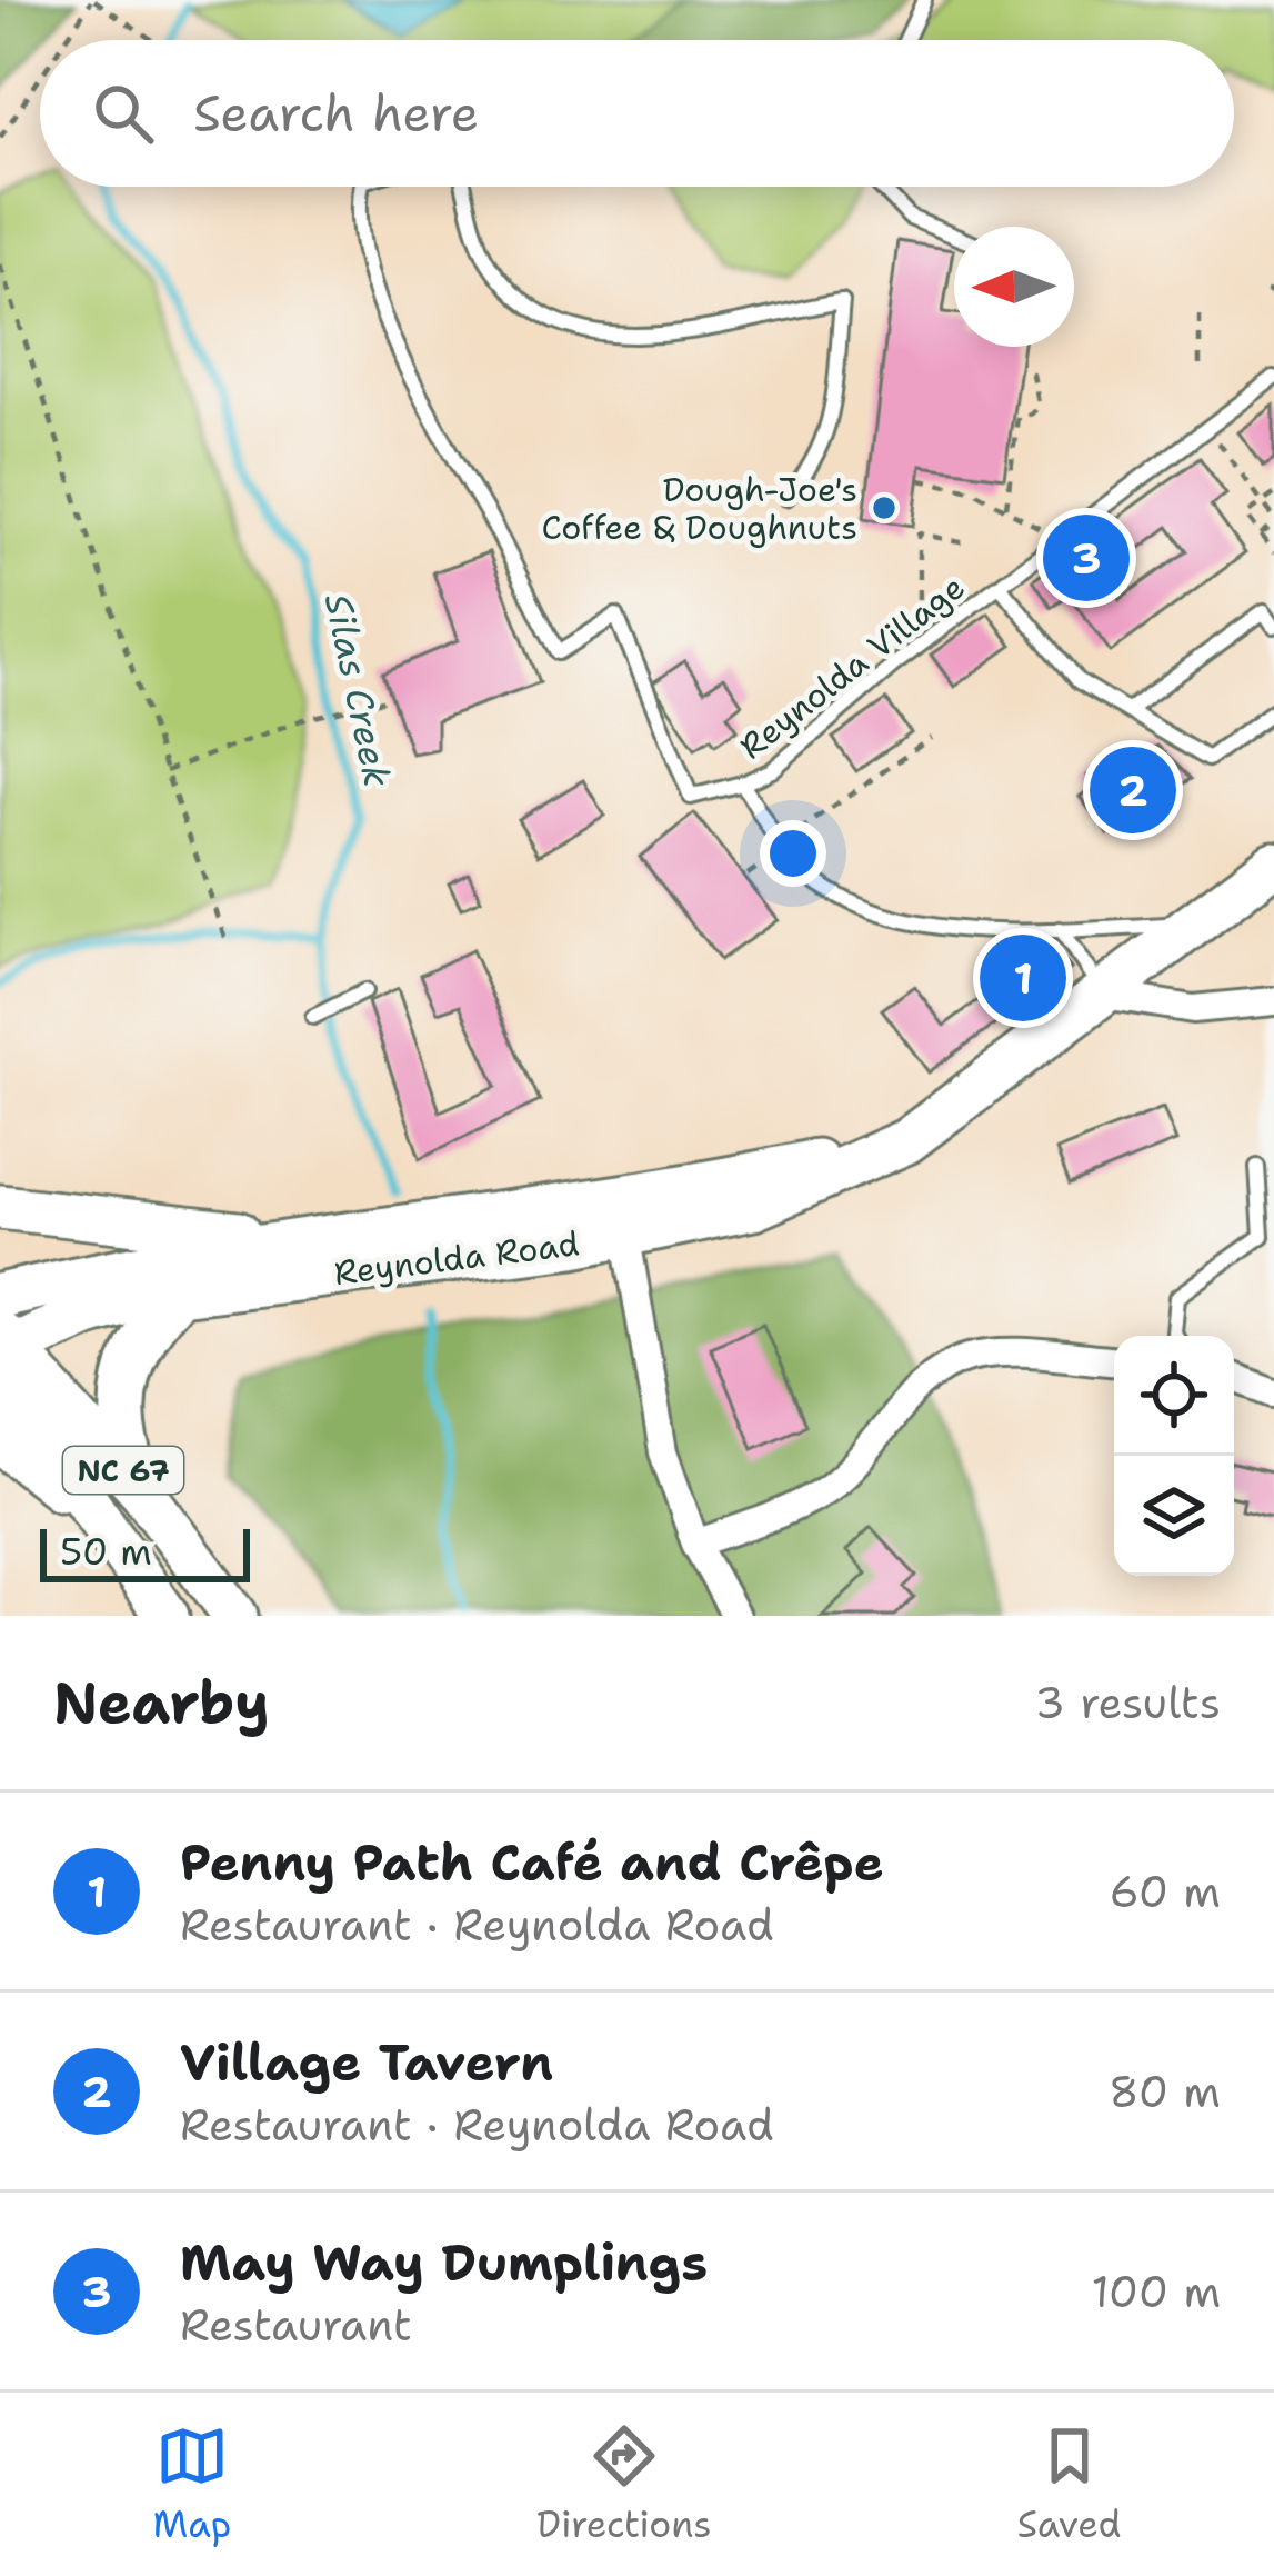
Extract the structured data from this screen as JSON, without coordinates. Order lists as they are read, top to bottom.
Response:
{
  "streets": {
    "main road": ["Reynolda Road", "NC 67"],
    "lane": ["Reynolda Village"]
  },
  "crossings": [
    ["Reynolda Village", "Reynolda Road"],
    ["Reynolda Road", "NC 67"]
  ],
  "water": ["Silas Creek"],
  "places": ["Dough-Joe's Coffee & Doughnuts"],
  "scale_bar": "50 m",
  "north": "left",
  "page": {
    "search": "Search here",
    "pins": ["3", "2", "1"],
    "scale": "50 m",
    "heading": ["Nearby", "3 results"],
    "list": [
      {
        "mark": "1",
        "name": "Penny Path Café and Crêpe",
        "note": "Restaurant · Reynolda Road",
        "value": "60 m"
      },
      {
        "mark": "2",
        "name": "Village Tavern",
        "note": "Restaurant · Reynolda Road",
        "value": "80 m"
      },
      {
        "mark": "3",
        "name": "May Way Dumplings",
        "note": "Restaurant",
        "value": "100 m"
      }
    ],
    "nav": ["Map", "Directions", "Saved"]
  }
}
